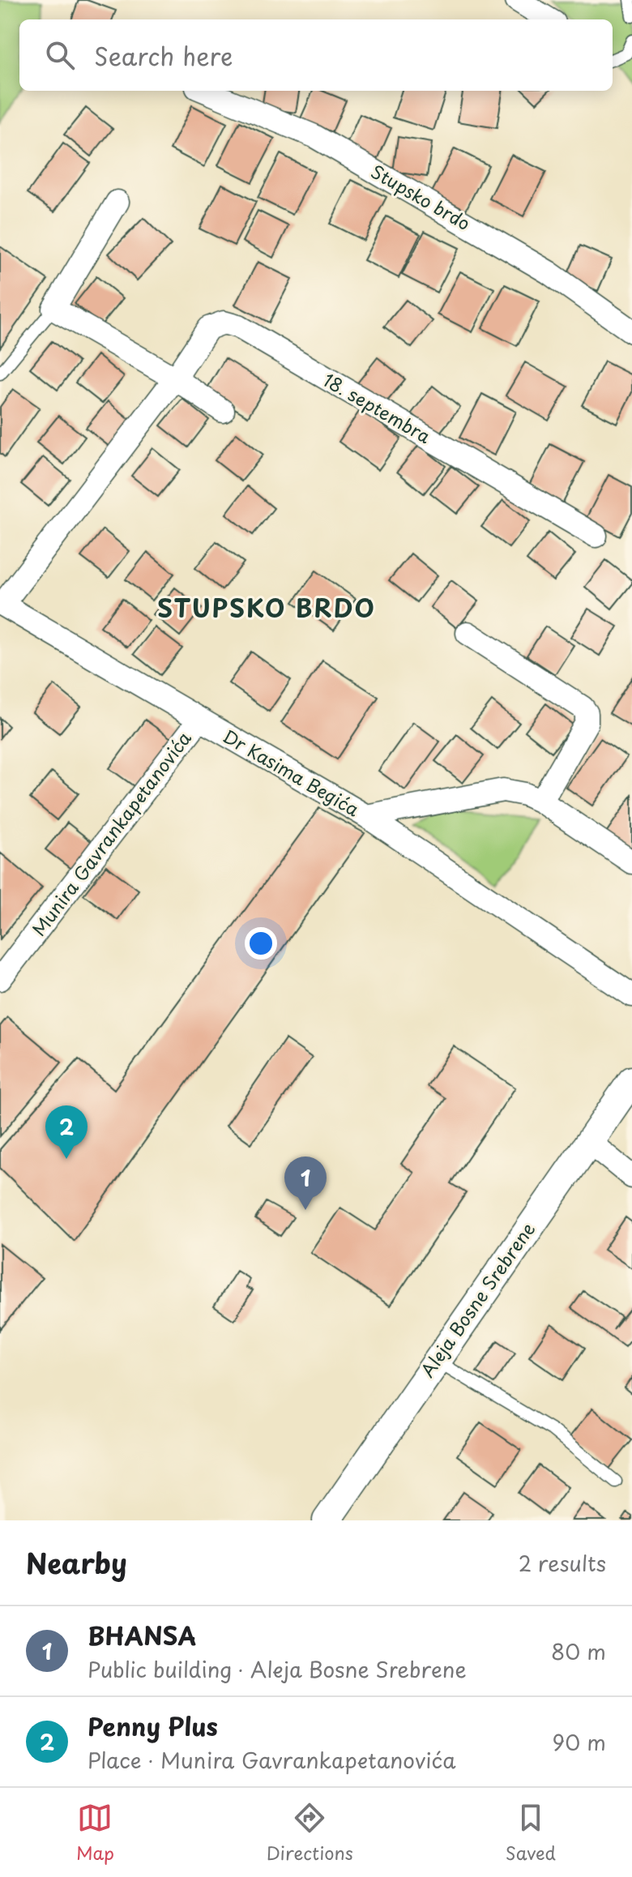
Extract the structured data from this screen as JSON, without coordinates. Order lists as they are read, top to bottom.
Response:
{
  "streets": {
    "street": [
      "Stupsko brdo",
      "18. septembra",
      "Dr Kasima Begića",
      "Munira Gavrankapetanovića",
      "Aleja Bosne Srebrene"
    ]
  },
  "crossings": [
    ["18. septembra", "Dr Kasima Begića"],
    ["Dr Kasima Begića", "Munira Gavrankapetanovića"]
  ],
  "districts": ["STUPSKO BRDO"],
  "page": {
    "search": "Search here",
    "pins": ["2", "1"],
    "heading": ["Nearby", "2 results"],
    "list": [
      {
        "mark": "1",
        "name": "BHANSA",
        "note": "Public building · Aleja Bosne Srebrene",
        "value": "80 m"
      },
      {
        "mark": "2",
        "name": "Penny Plus",
        "note": "Place · Munira Gavrankapetanovića",
        "value": "90 m"
      }
    ],
    "nav": ["Map", "Directions", "Saved"]
  }
}
